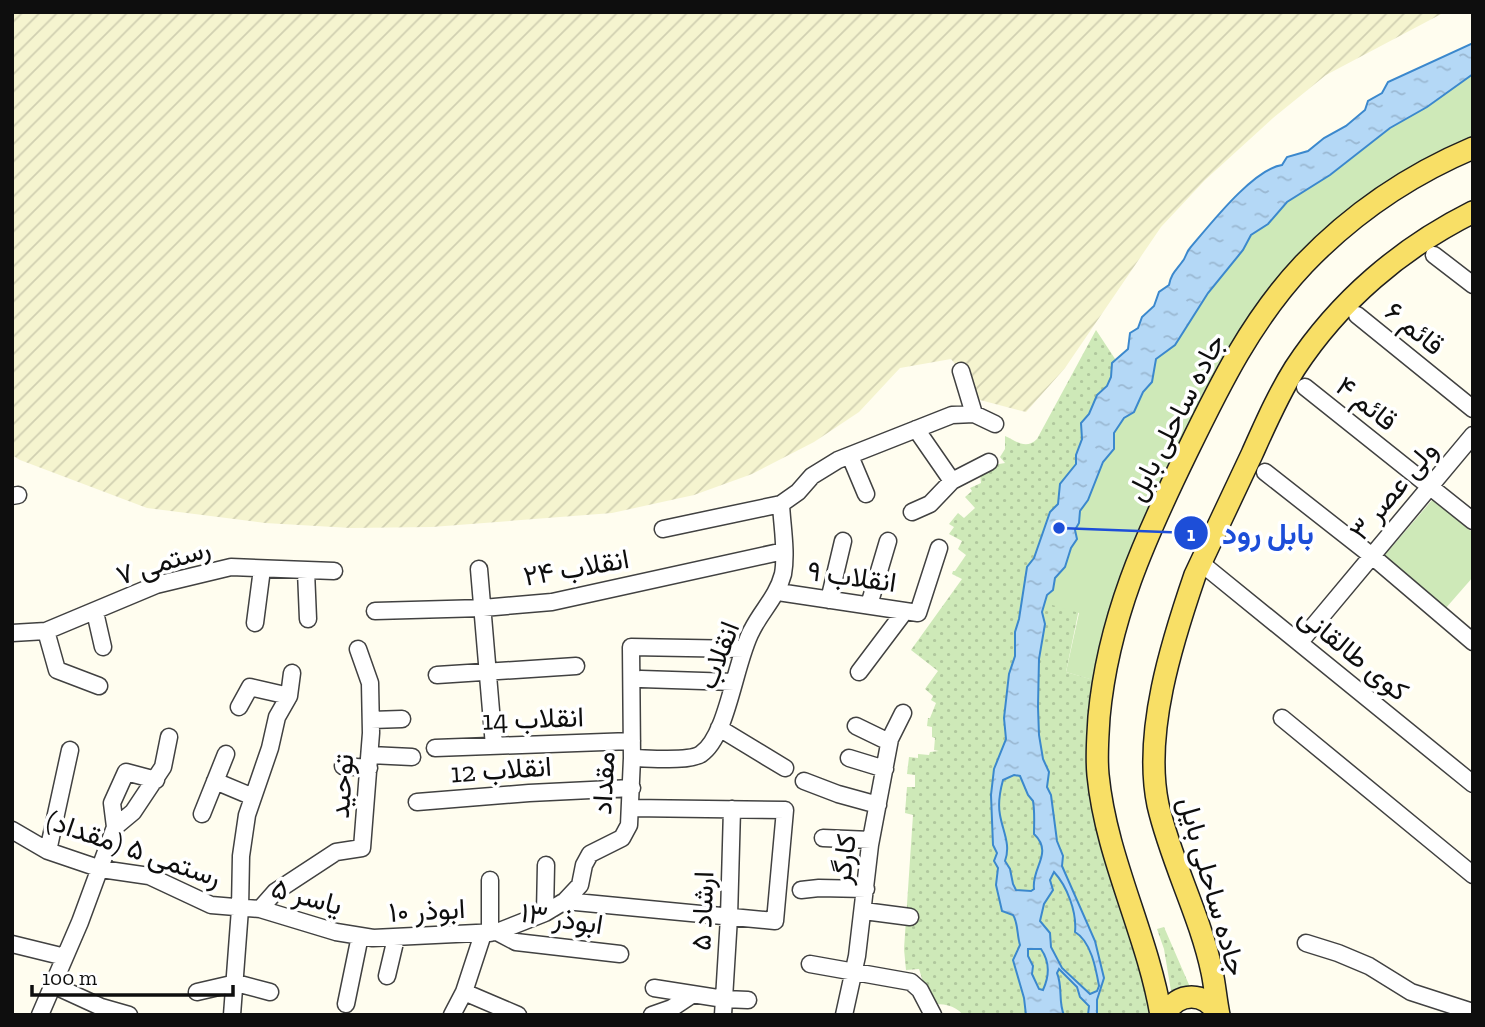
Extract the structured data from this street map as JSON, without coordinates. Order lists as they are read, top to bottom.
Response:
{
  "streets": {
    "main road": ["جاده ساحلی بابل", "جاده ساحلی بایل"],
    "street": [
      "قائم ۶",
      "قائم ۴",
      "ولی عصر ۳",
      "رستمی ۷",
      "انقلاب ۲۴",
      "انقلاب ۹",
      "کوی طالقانی",
      "انقلاب",
      "انقلاب 14",
      "انقلاب 12",
      "مقداد",
      "توحید",
      "رستمی ۵ (مقداد)",
      "کارگر",
      "یاسر ۵",
      "ابوذر ۱۰",
      "ارشاد ۵",
      "ابوذر ۱۳"
    ]
  },
  "crossings": [
    ["قائم ۴", "ولی عصر ۳"],
    ["ولی عصر ۳", "کوی طالقانی"],
    ["انقلاب ۲۴", "انقلاب"],
    ["انقلاب ۹", "انقلاب"],
    ["کوی طالقانی", "جاده ساحلی بایل"],
    ["انقلاب", "انقلاب 14"],
    ["انقلاب", "مقداد"],
    ["انقلاب 14", "مقداد"],
    ["انقلاب 12", "مقداد"],
    ["مقداد", "ابوذر ۱۰"],
    ["مقداد", "ابوذر ۱۳"],
    ["توحید", "یاسر ۵"],
    ["رستمی ۵ (مقداد)", "یاسر ۵"],
    ["یاسر ۵", "ابوذر ۱۰"],
    ["ابوذر ۱۰", "ابوذر ۱۳"]
  ],
  "places": ["بابل رود"],
  "scale_bar": "100 m"
}
